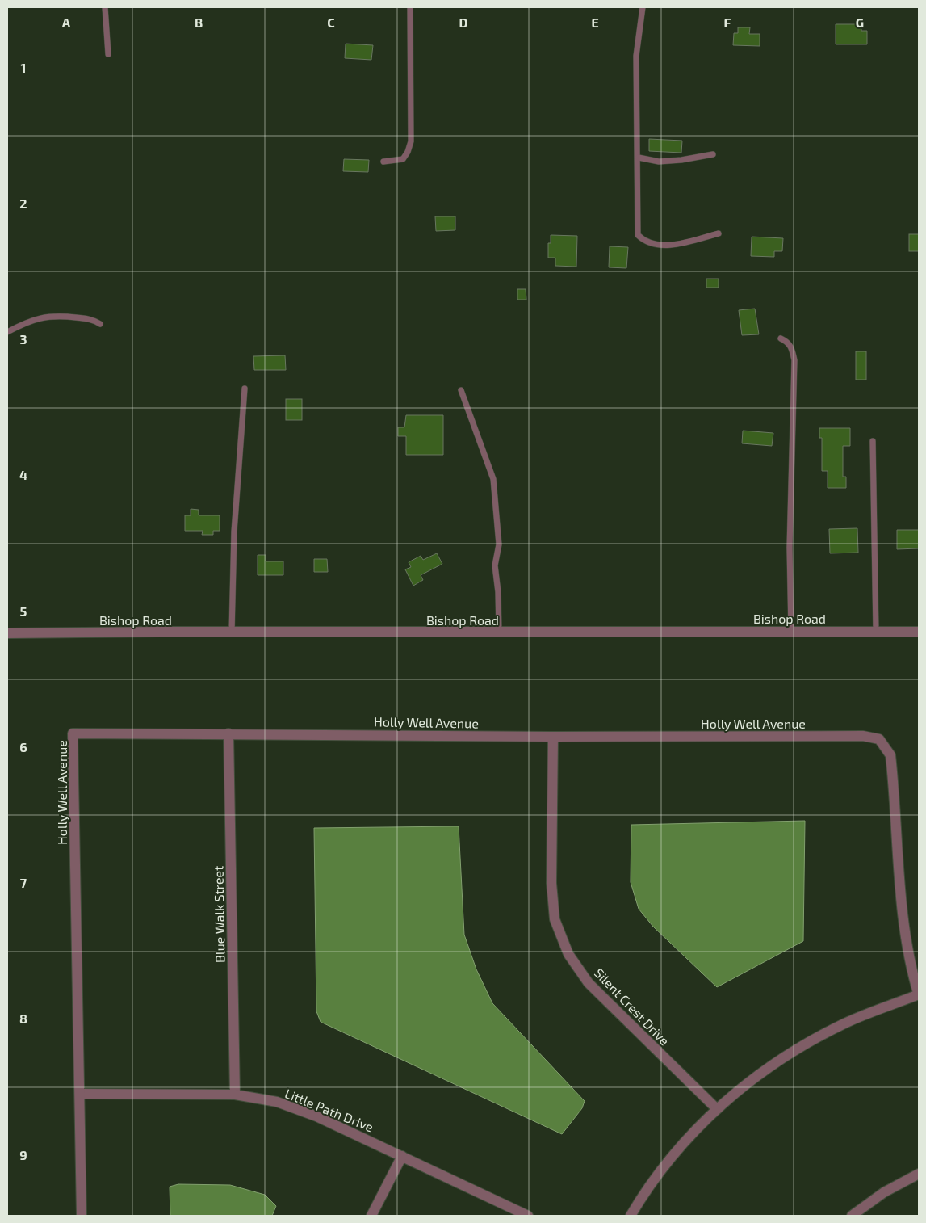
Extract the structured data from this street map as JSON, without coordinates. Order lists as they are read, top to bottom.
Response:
{
  "streets": {
    "street": [
      "Bishop Road",
      "Holly Well Avenue",
      "Blue Walk Street",
      "Silent Crest Drive",
      "Little Path Drive"
    ]
  },
  "crossings": [
    ["Holly Well Avenue", "Blue Walk Street"],
    ["Holly Well Avenue", "Silent Crest Drive"],
    ["Holly Well Avenue", "Little Path Drive"],
    ["Blue Walk Street", "Little Path Drive"]
  ],
  "grid": {
    "columns": [
      "A",
      "B",
      "C",
      "D",
      "E",
      "F",
      "G"
    ],
    "rows": [
      "1",
      "2",
      "3",
      "4",
      "5",
      "6",
      "7",
      "8",
      "9"
    ]
  }
}
